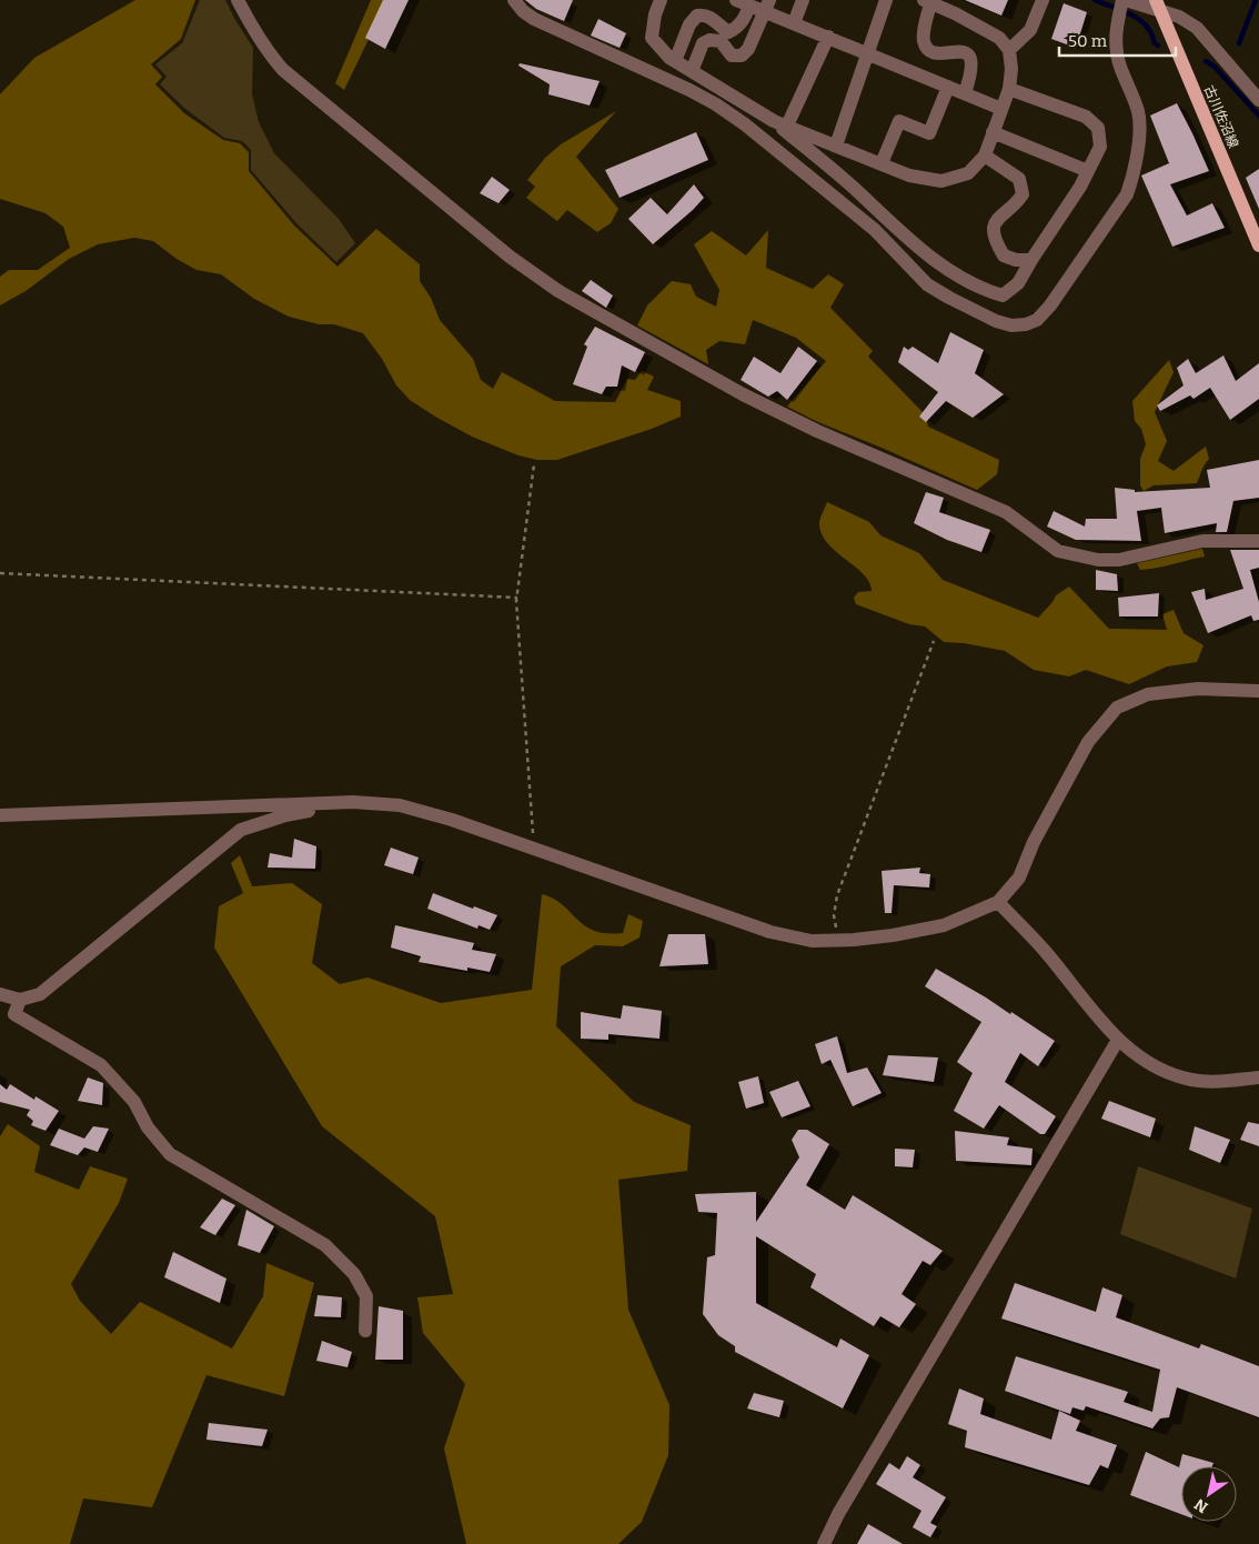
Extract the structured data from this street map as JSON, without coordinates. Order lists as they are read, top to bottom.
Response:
{
  "streets": {
    "main road": ["古川佐沼線"]
  },
  "scale_bar": "50 m",
  "north": "bottom left"
}
